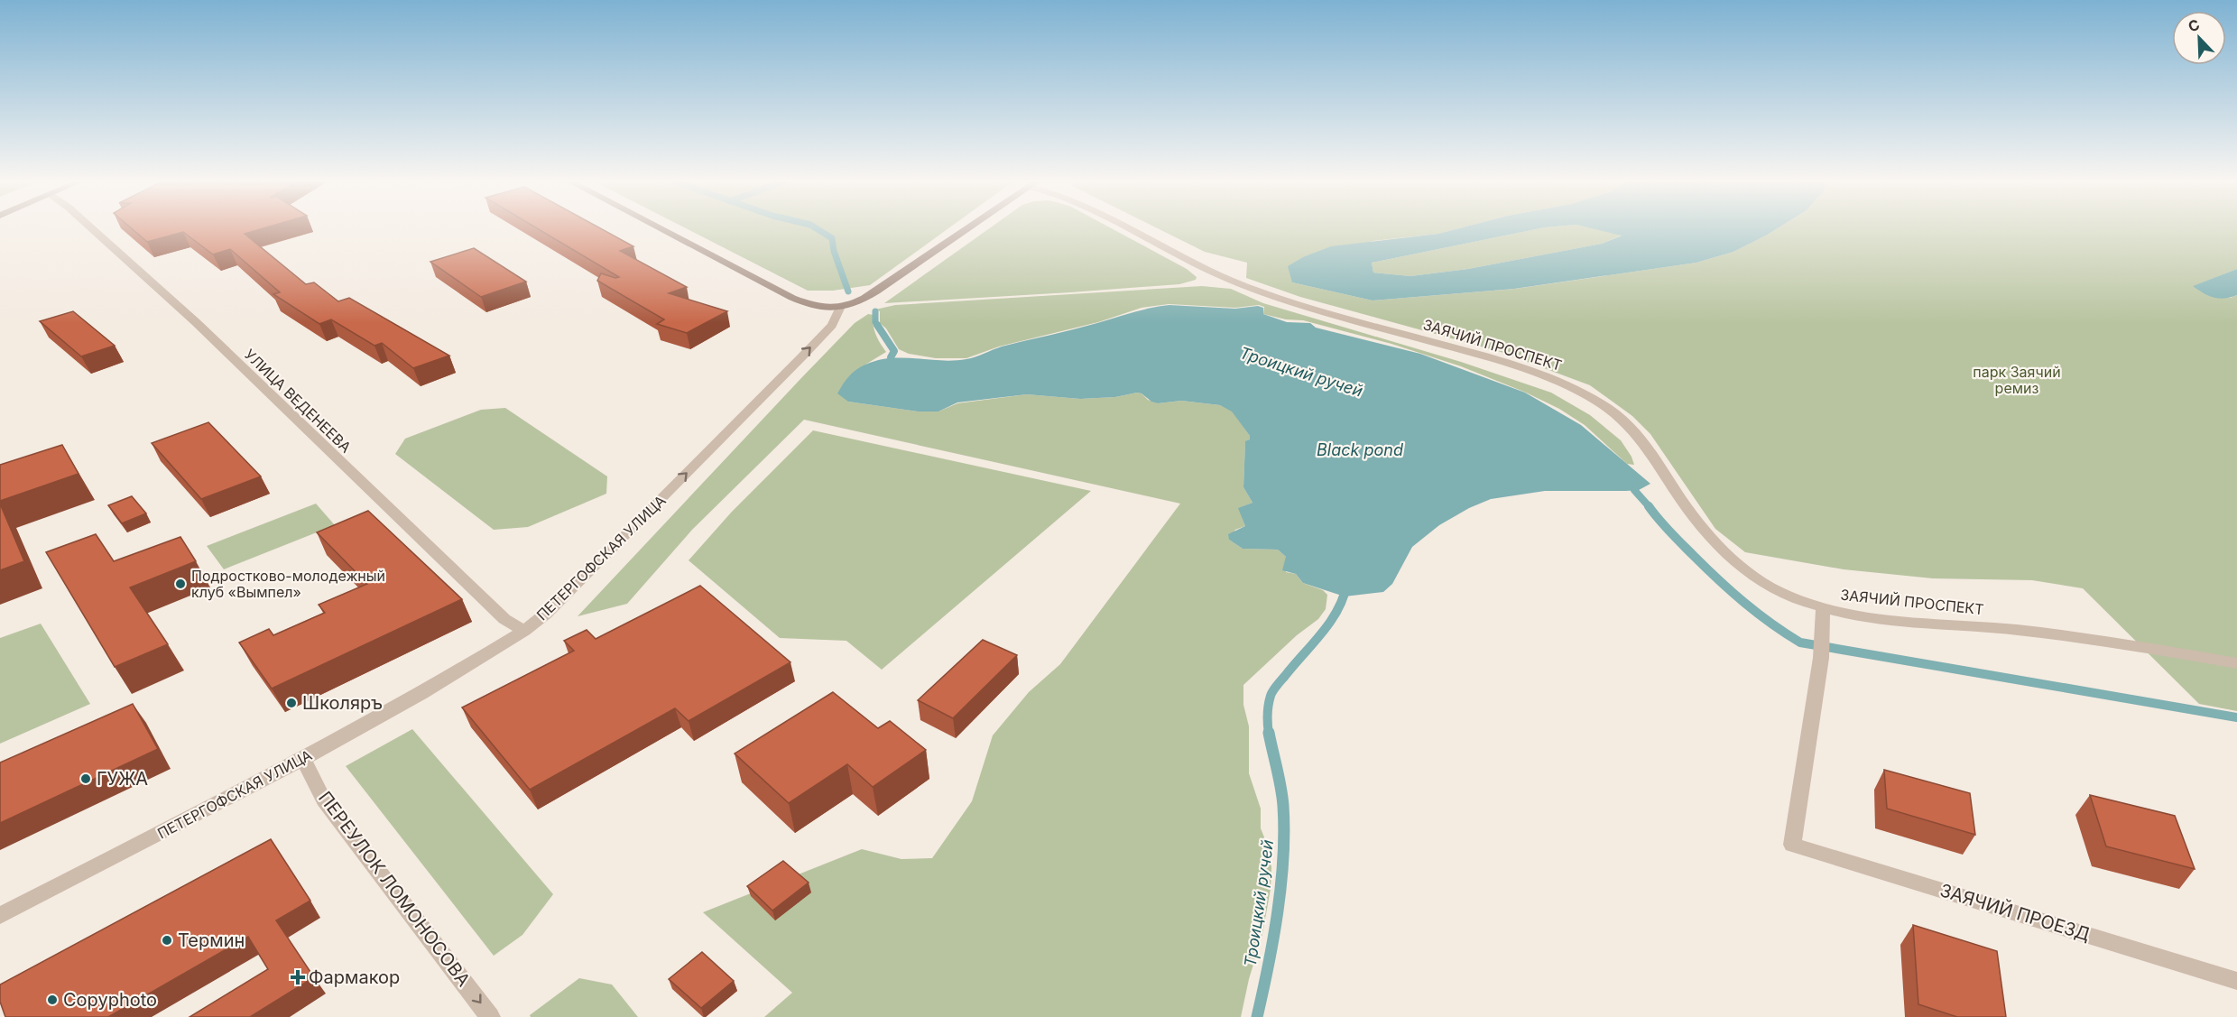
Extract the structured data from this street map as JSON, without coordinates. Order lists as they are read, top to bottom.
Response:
{
  "streets": {
    "street": [
      "ЗАЯЧИЙ ПРОСПЕКТ",
      "УЛИЦА ВЕДЕНЕЕВА",
      "ПЕТЕРГОФСКАЯ УЛИЦА",
      "ПЕРЕУЛОК ЛОМОНОСОВА",
      "ЗАЯЧИЙ ПРОЕЗД"
    ]
  },
  "crossings": [
    ["ЗАЯЧИЙ ПРОСПЕКТ", "ЗАЯЧИЙ ПРОЕЗД"],
    ["УЛИЦА ВЕДЕНЕЕВА", "ПЕТЕРГОФСКАЯ УЛИЦА"],
    ["ПЕТЕРГОФСКАЯ УЛИЦА", "ПЕРЕУЛОК ЛОМОНОСОВА"]
  ],
  "one_way": ["ПЕТЕРГОФСКАЯ УЛИЦА", "ПЕРЕУЛОК ЛОМОНОСОВА"],
  "water": ["Троицкий ручей", "Black pond"],
  "parks": ["парк Заячий ремиз"],
  "places": {
    "other": [
      "Подростково-молодежный клуб «Вымпел»",
      "Школяръ",
      "ГУЖА",
      "Термин",
      "Copyphoto"
    ],
    "health": ["Фармакор"]
  },
  "north": "top left"
}
